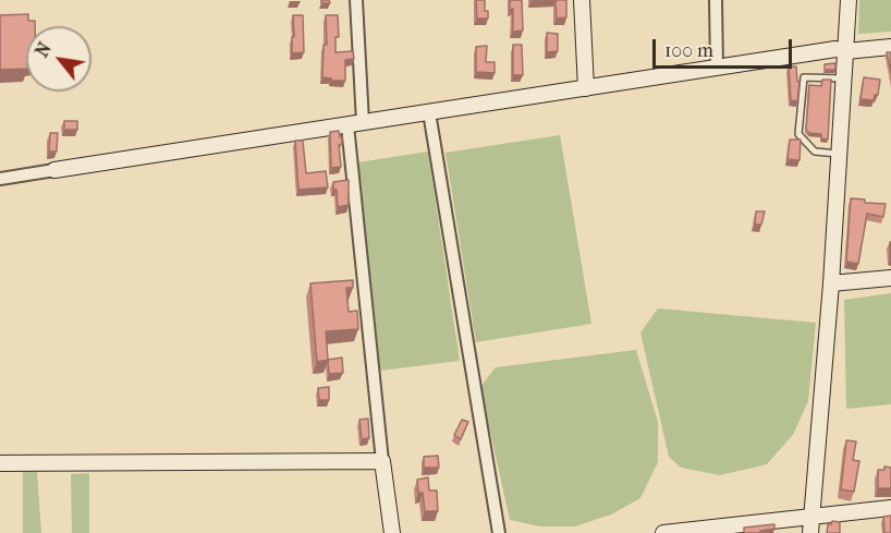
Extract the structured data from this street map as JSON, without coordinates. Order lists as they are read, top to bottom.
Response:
{
  "scale_bar": "100 m",
  "north": "top left"
}
